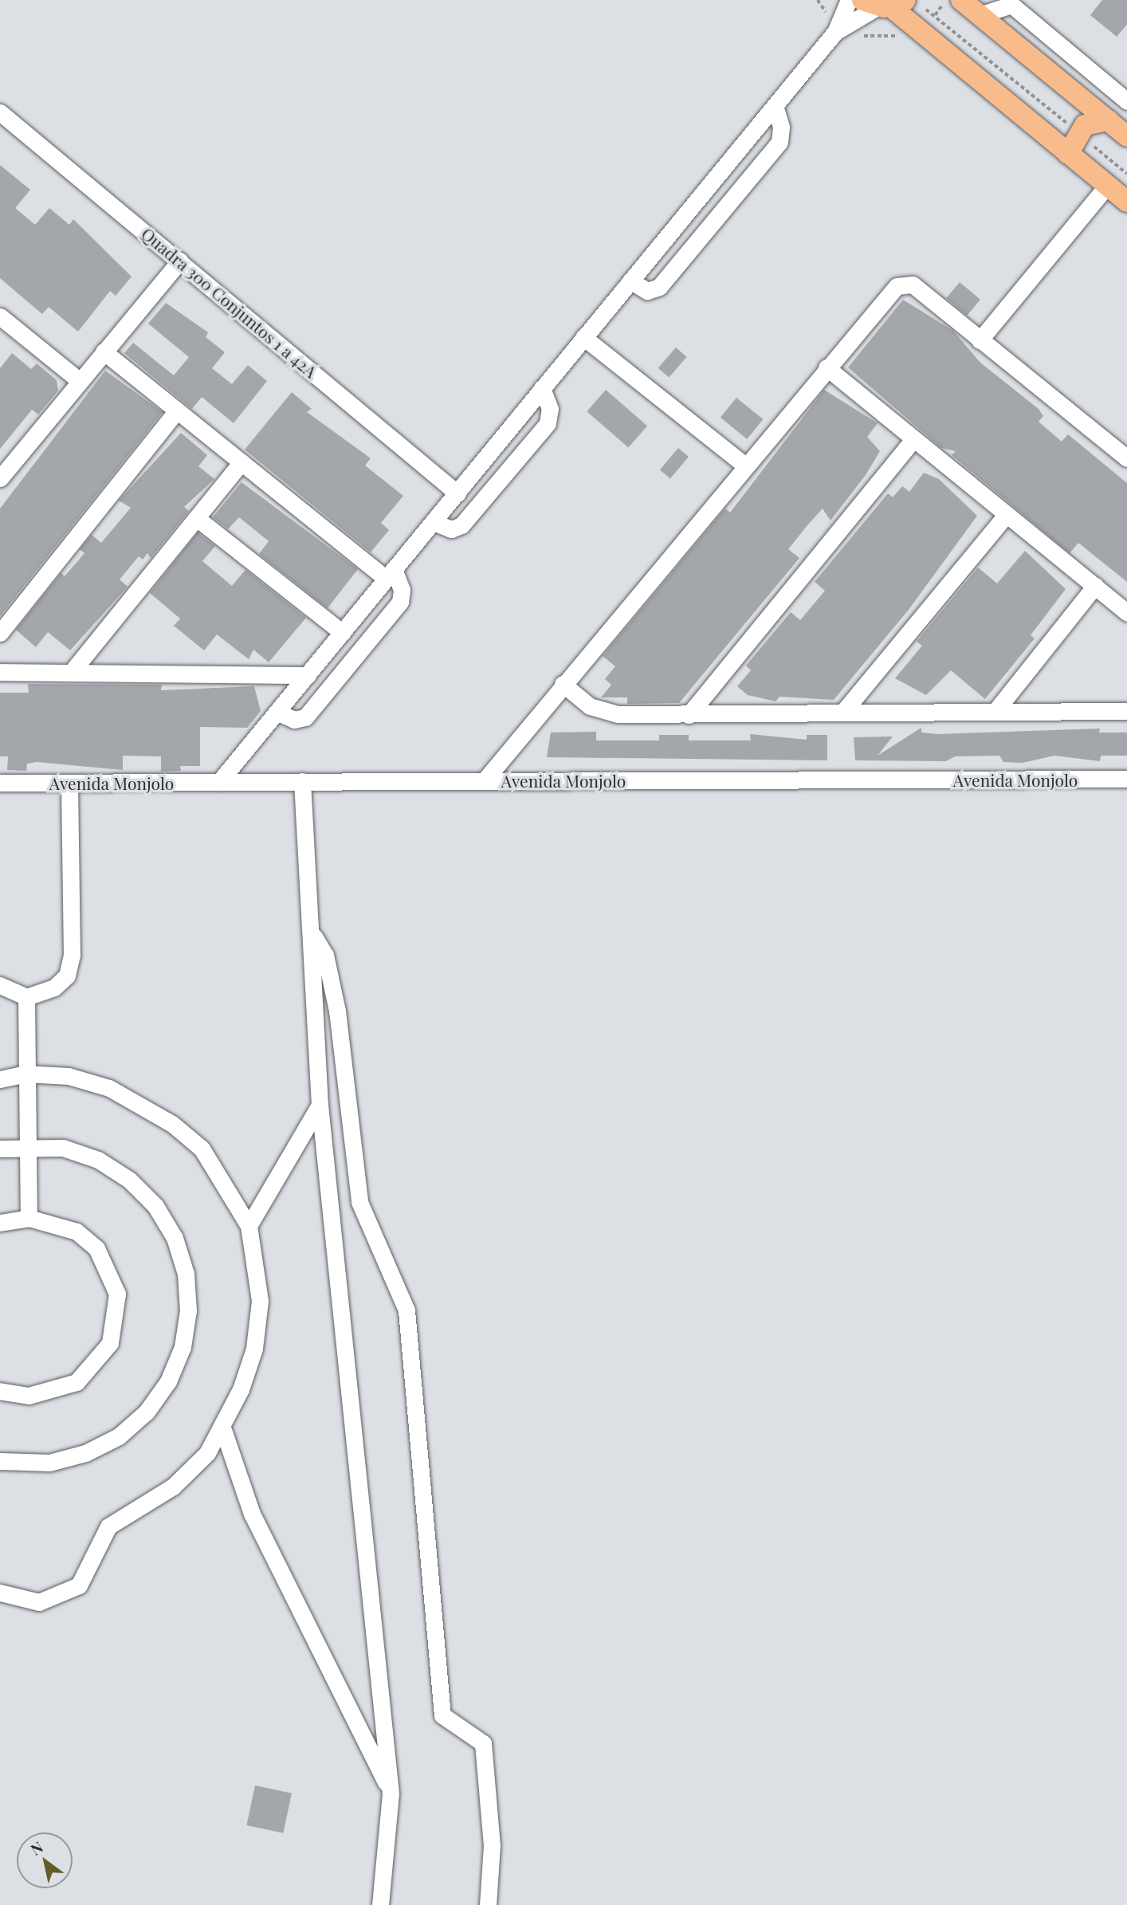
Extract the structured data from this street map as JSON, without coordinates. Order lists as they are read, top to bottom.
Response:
{
  "streets": {
    "street": ["Quadra 300 Conjuntos 1 a 42A", "Avenida Monjolo"]
  },
  "north": "top left"
}
